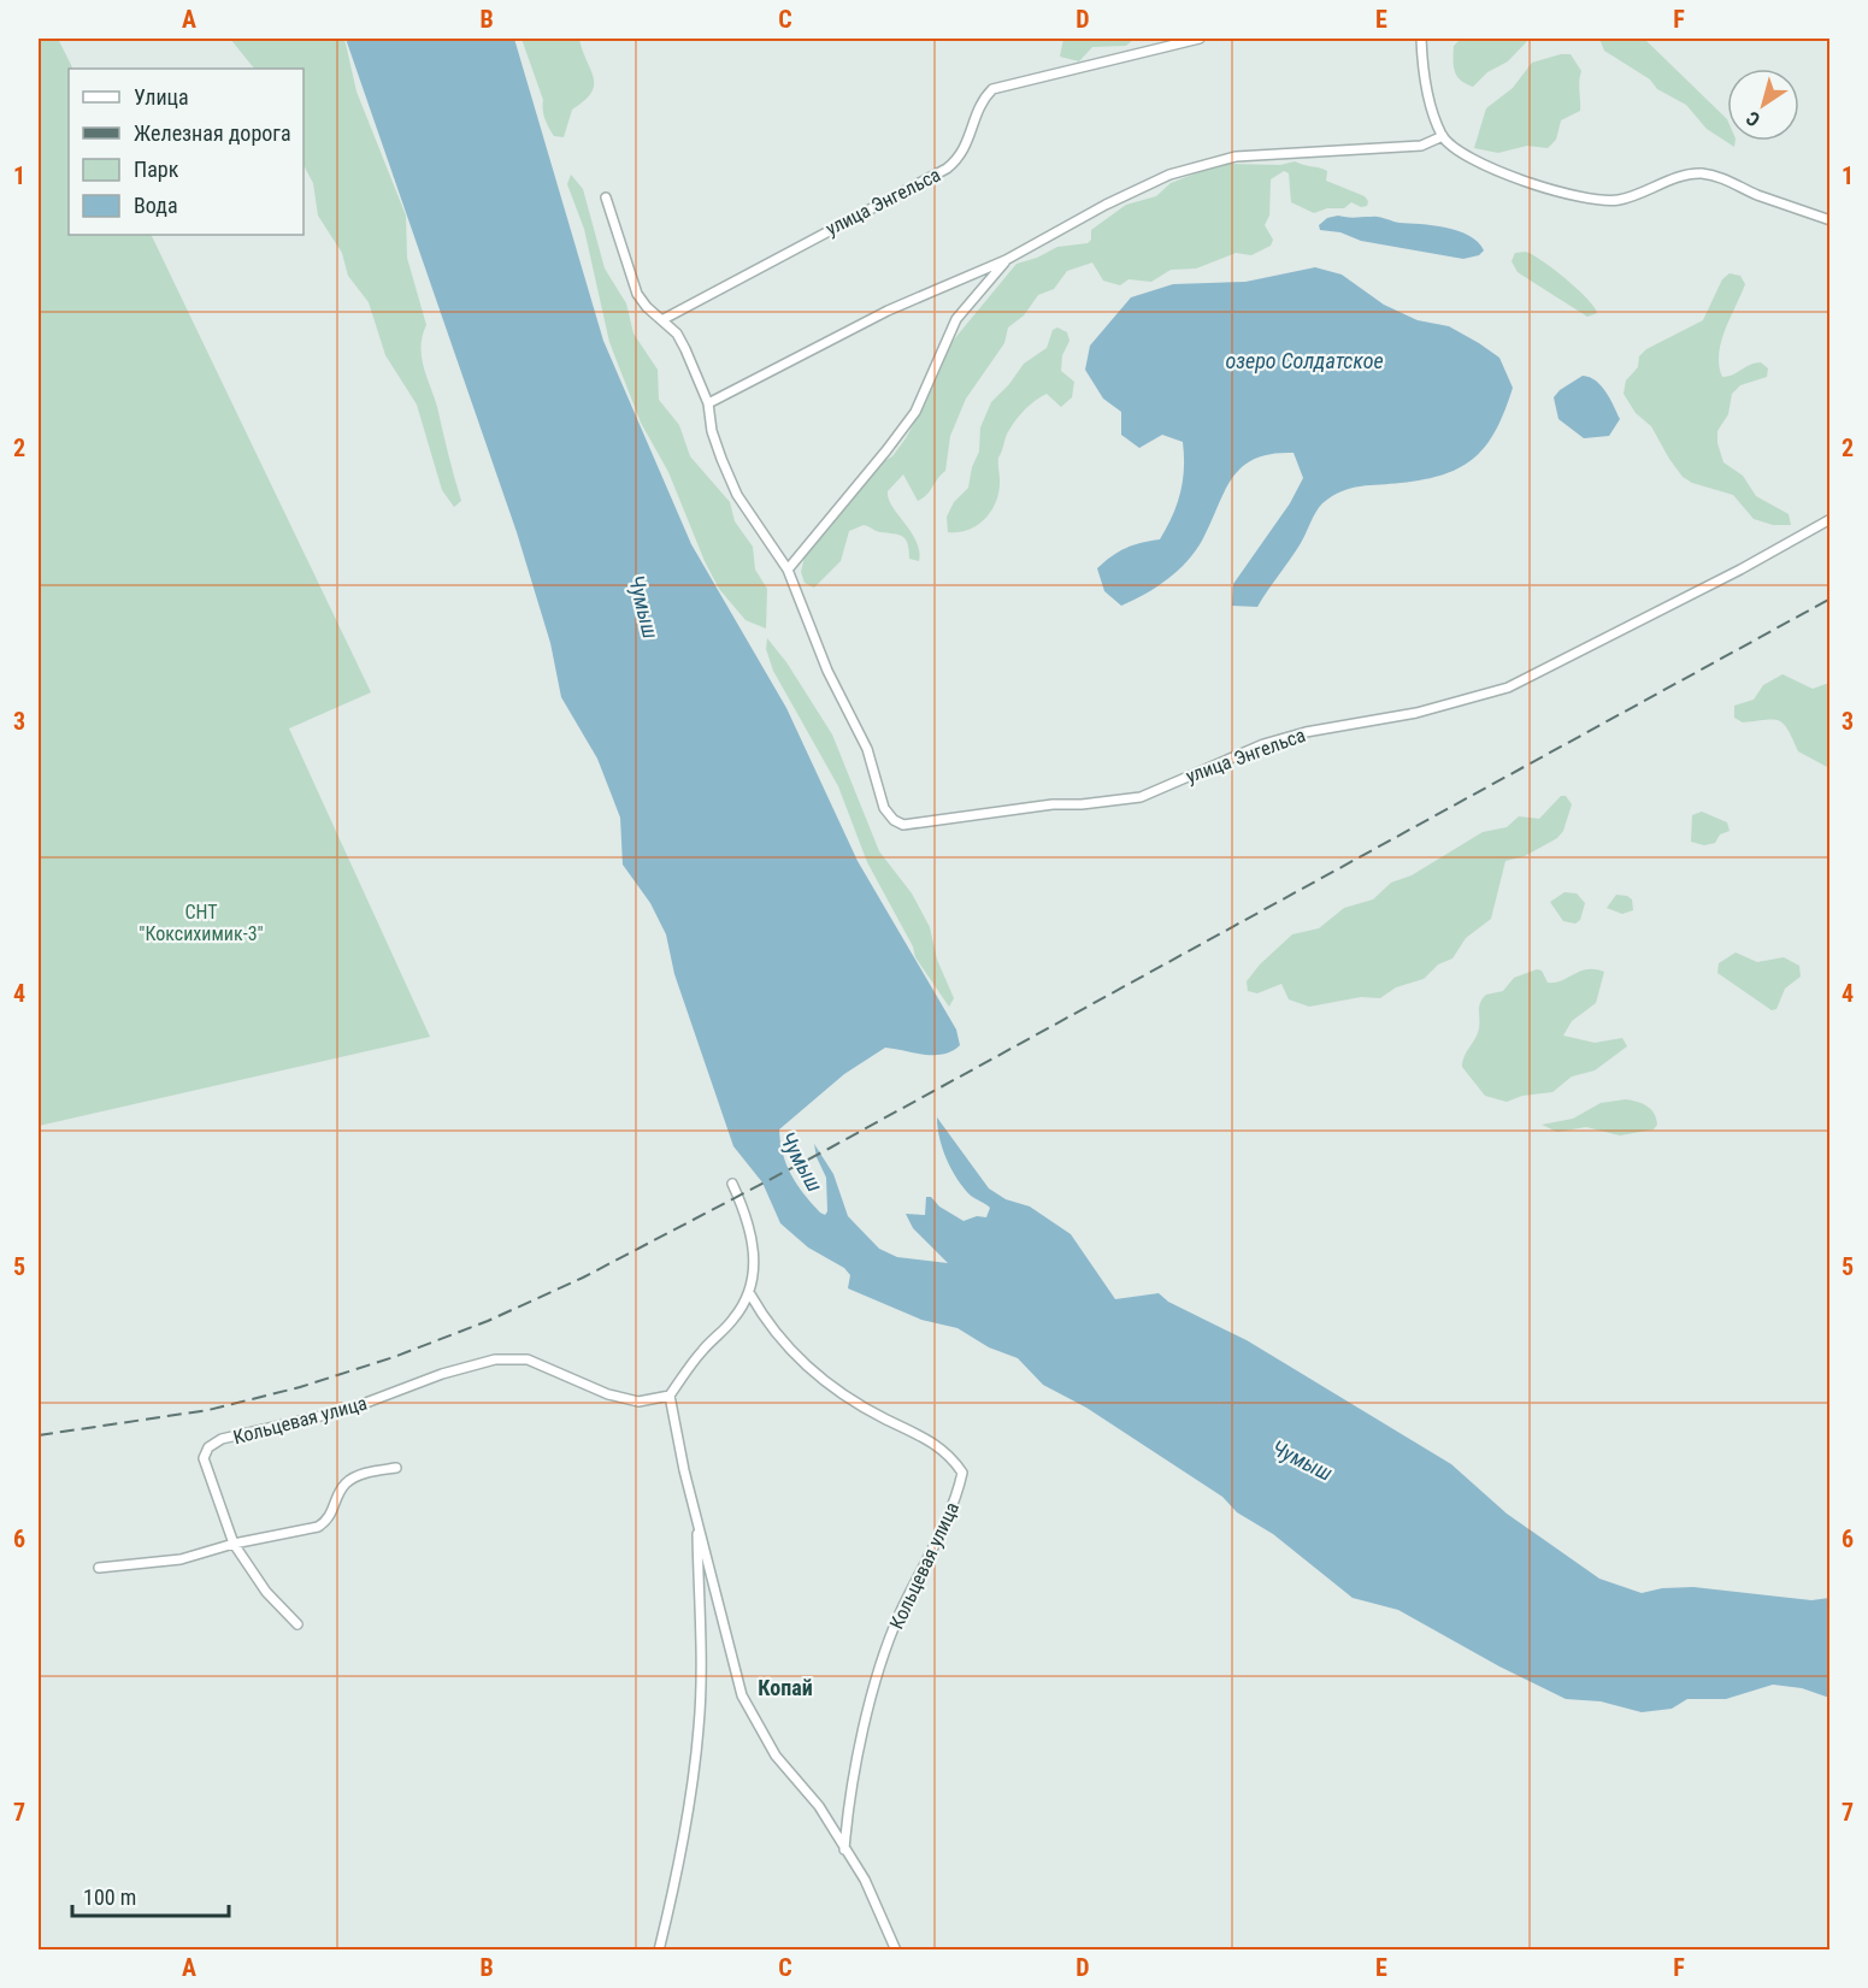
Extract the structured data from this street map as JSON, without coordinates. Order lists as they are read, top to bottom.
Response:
{
  "streets": {
    "street": ["улица Энгельса", "Кольцевая улица"]
  },
  "districts": ["Копай"],
  "water": ["озеро Солдатское", "Чумыш"],
  "parks": ["СНТ \"Коксихимик-3\""],
  "legend": [
    "Улица",
    "Железная дорога",
    "Парк",
    "Вода"
  ],
  "scale_bar": "100 m",
  "north": "bottom left",
  "grid": {
    "columns": [
      "A",
      "B",
      "C",
      "D",
      "E",
      "F"
    ],
    "rows": [
      "1",
      "2",
      "3",
      "4",
      "5",
      "6",
      "7"
    ]
  }
}
